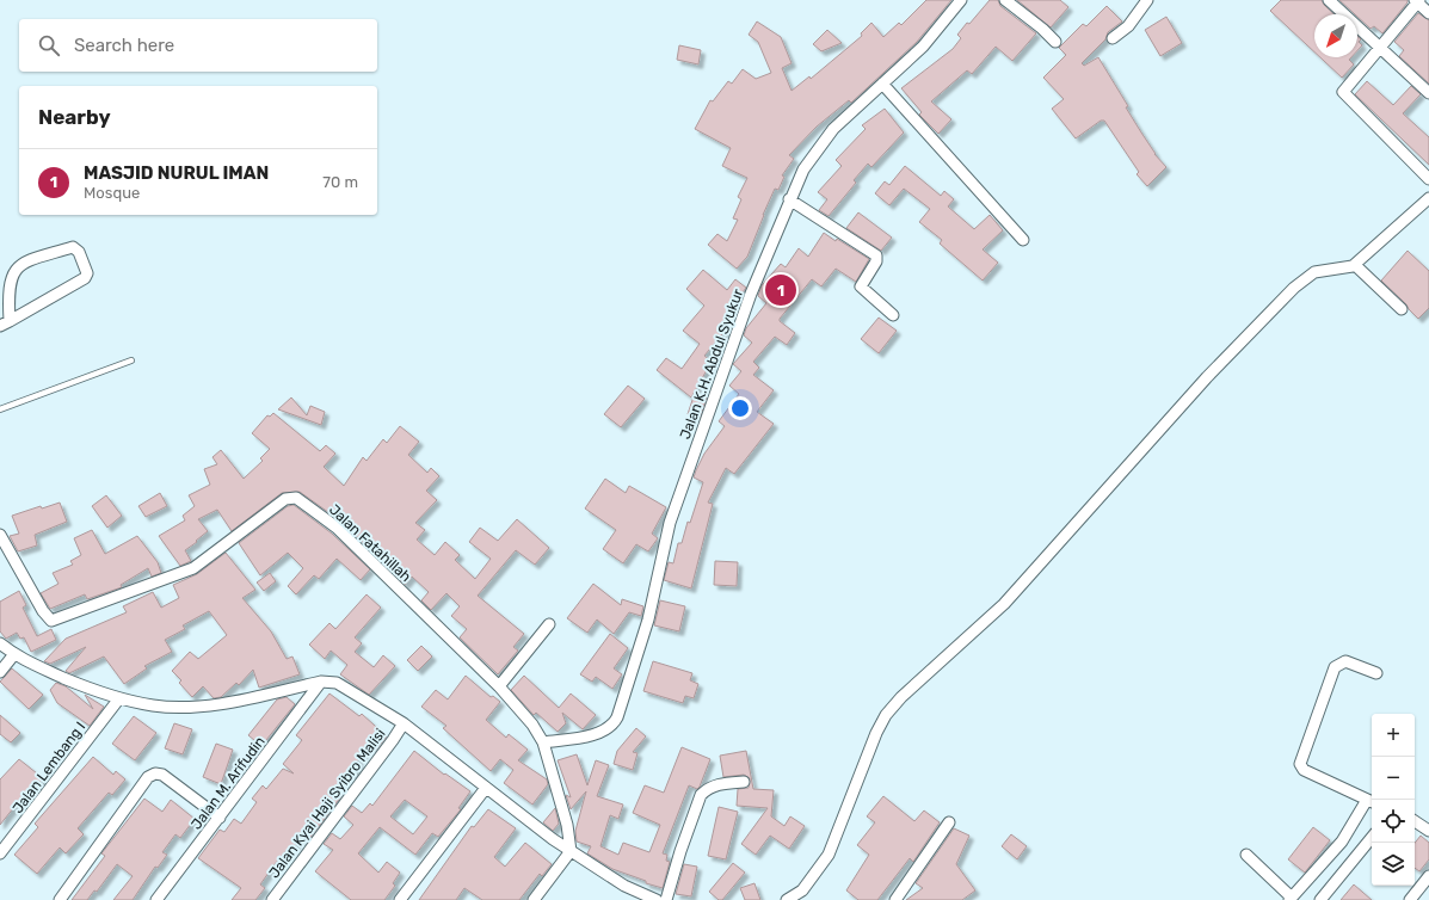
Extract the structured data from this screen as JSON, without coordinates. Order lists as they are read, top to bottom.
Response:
{
  "streets": {
    "street": [
      "Jalan K.H. Abdul Syukur",
      "Jalan Fatahillah",
      "Jalan Lembang I",
      "Jalan M. Arifudin",
      "Jalan Kyai Haji Syibro Malisi"
    ]
  },
  "crossings": [
    ["Jalan K.H. Abdul Syukur", "Jalan Fatahillah"]
  ],
  "north": "bottom left",
  "page": {
    "search": "Search here",
    "heading": "Nearby",
    "list": [
      {
        "mark": "1",
        "name": "MASJID NURUL IMAN",
        "note": "Mosque",
        "value": "70 m"
      }
    ],
    "pins": "1",
    "map_buttons": ["+", "−"]
  }
}
